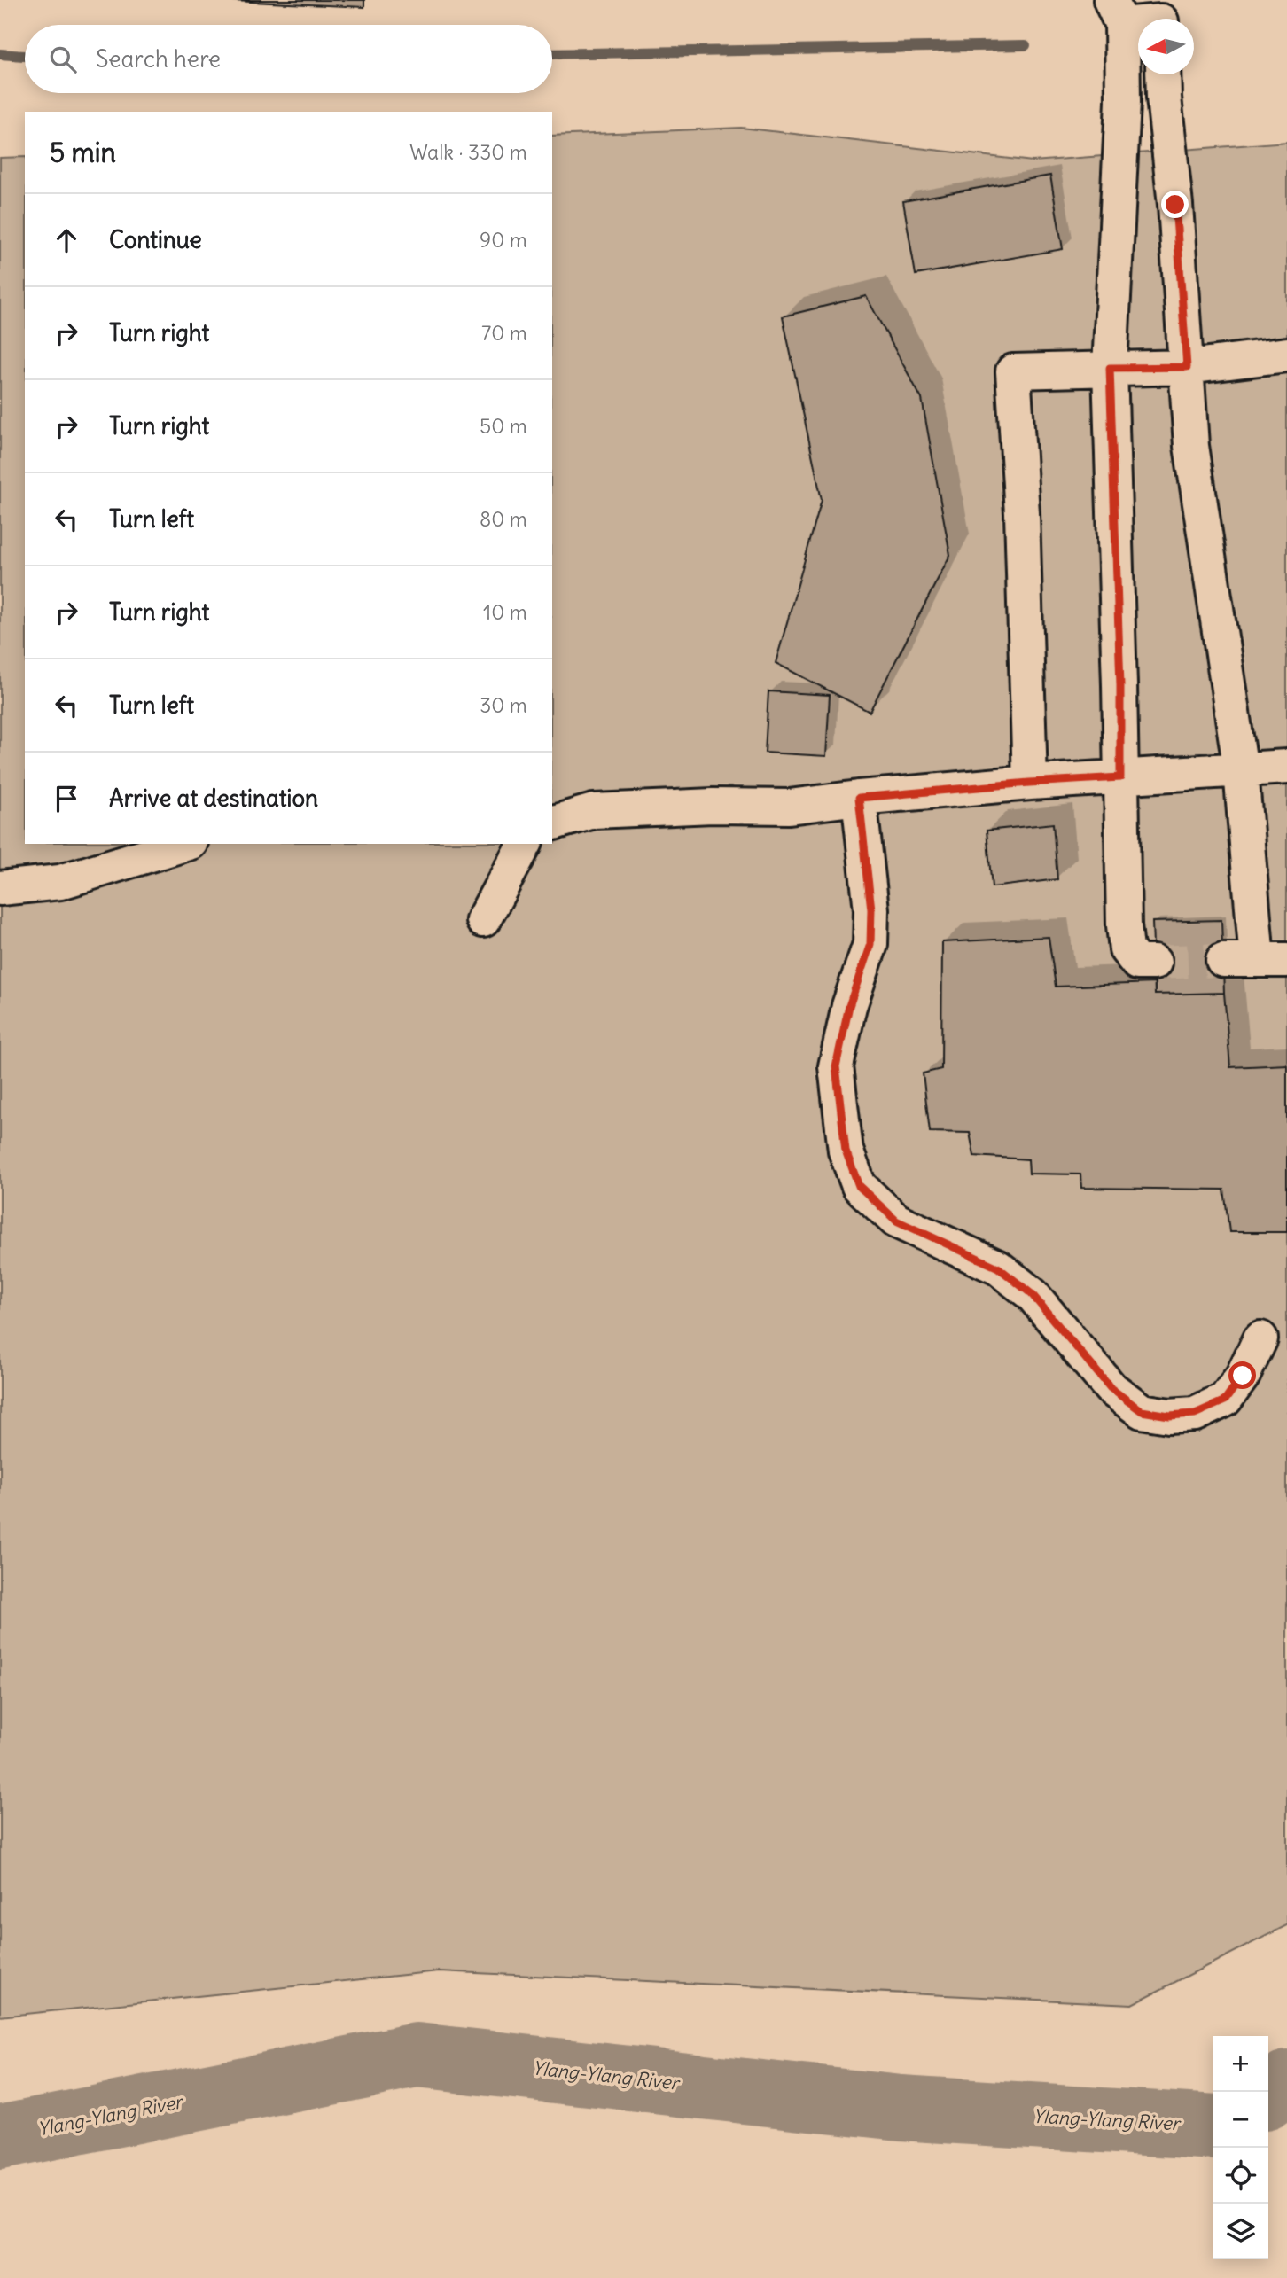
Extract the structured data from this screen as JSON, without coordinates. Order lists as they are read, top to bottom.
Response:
{
  "water": ["Ylang-Ylang River"],
  "north": "left",
  "page": {
    "search": "Search here",
    "heading": ["5 min", "Walk · 330 m"],
    "list": [
      ["Continue", "90 m"],
      ["Turn right", "70 m"],
      ["Turn right", "50 m"],
      ["Turn left", "80 m"],
      ["Turn right", "10 m"],
      ["Turn left", "30 m"],
      "Arrive at destination"
    ],
    "map_buttons": ["+", "−"]
  }
}
